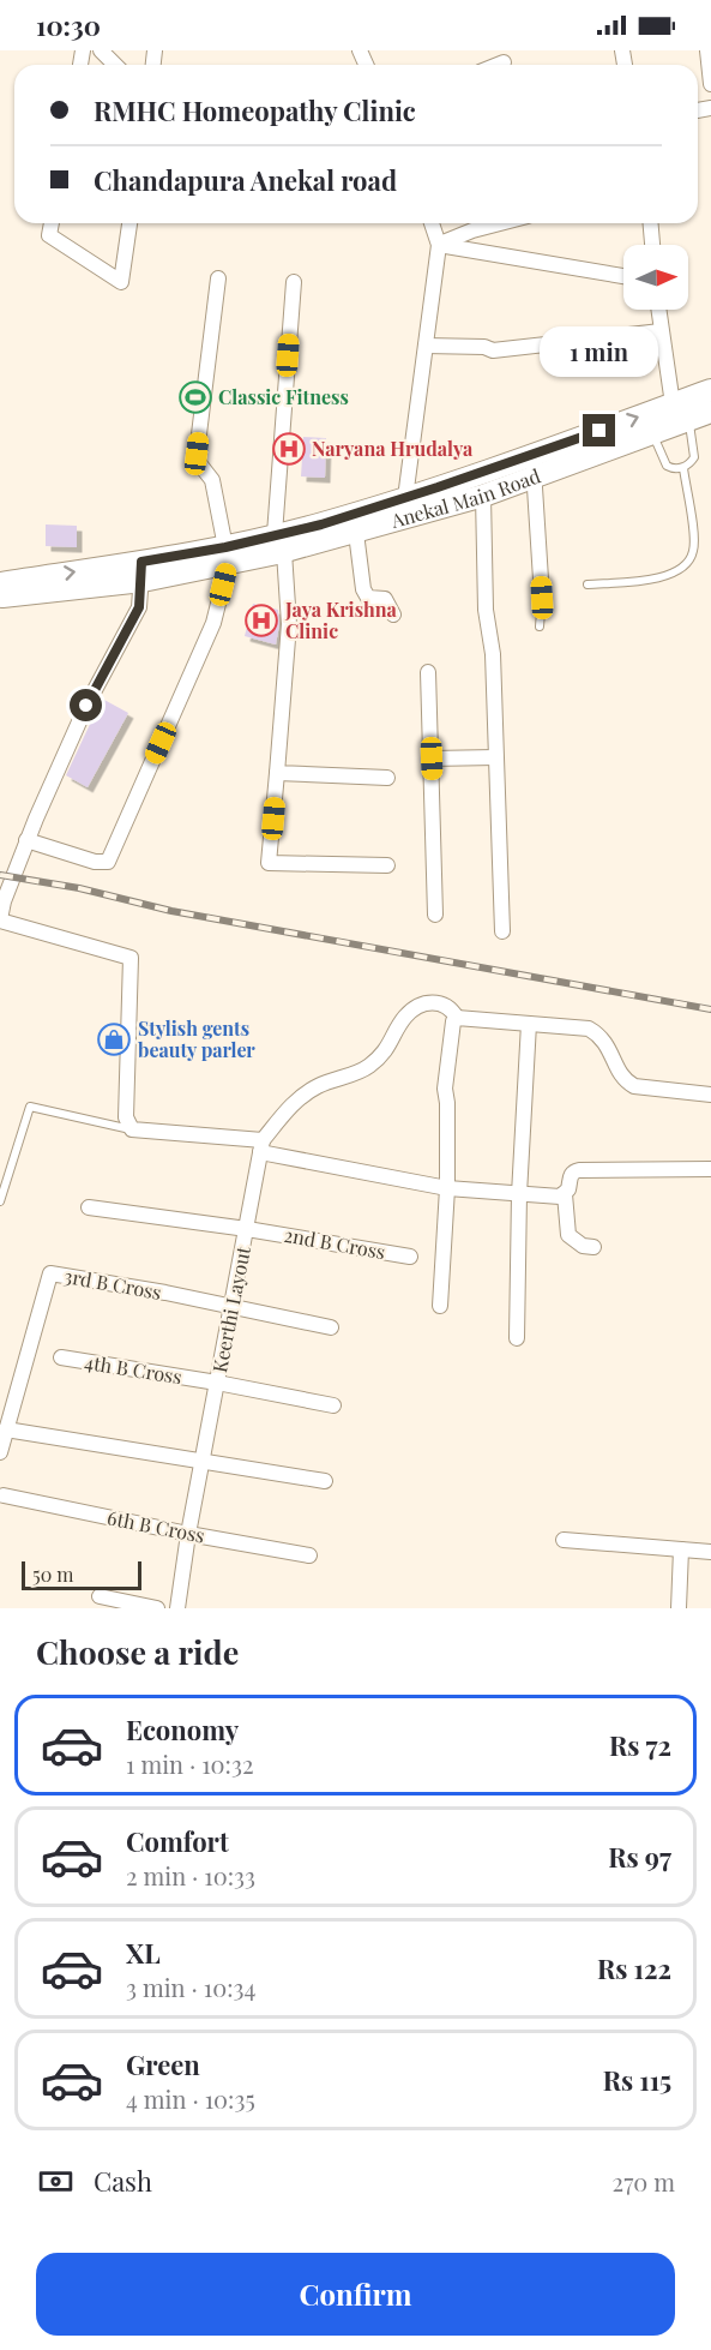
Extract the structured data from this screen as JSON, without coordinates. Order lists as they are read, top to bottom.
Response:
{
  "streets": {
    "main road": ["Anekal Main Road"],
    "street": [
      "2nd B Cross",
      "3rd B Cross",
      "Keerthi Layout",
      "4th B Cross",
      "6th B Cross"
    ]
  },
  "crossings": [
    ["2nd B Cross", "Keerthi Layout"],
    ["3rd B Cross", "Keerthi Layout"],
    ["Keerthi Layout", "4th B Cross"],
    ["Keerthi Layout", "6th B Cross"]
  ],
  "places": {
    "sports": ["Classic Fitness"],
    "hospital": ["Naryana Hrudalya", "Jaya Krishna Clinic"],
    "shop": ["Stylish gents beauty parler"]
  },
  "scale_bar": "50 m",
  "north": "right",
  "page": {
    "status": "10:30",
    "banner": ["RMHC Homeopathy Clinic", "Chandapura Anekal road"],
    "bubble": "1 min",
    "scale": "50 m",
    "heading": "Choose a ride",
    "list": [
      {
        "name": "Economy",
        "note": "1 min · 10:32",
        "value": "Rs 72"
      },
      {
        "name": "Comfort",
        "note": "2 min · 10:33",
        "value": "Rs 97"
      },
      {
        "name": "XL",
        "note": "3 min · 10:34",
        "value": "Rs 122"
      },
      {
        "name": "Green",
        "note": "4 min · 10:35",
        "value": "Rs 115"
      }
    ],
    "pay": ["Cash", "270 m"],
    "buttons": "Confirm"
  }
}
